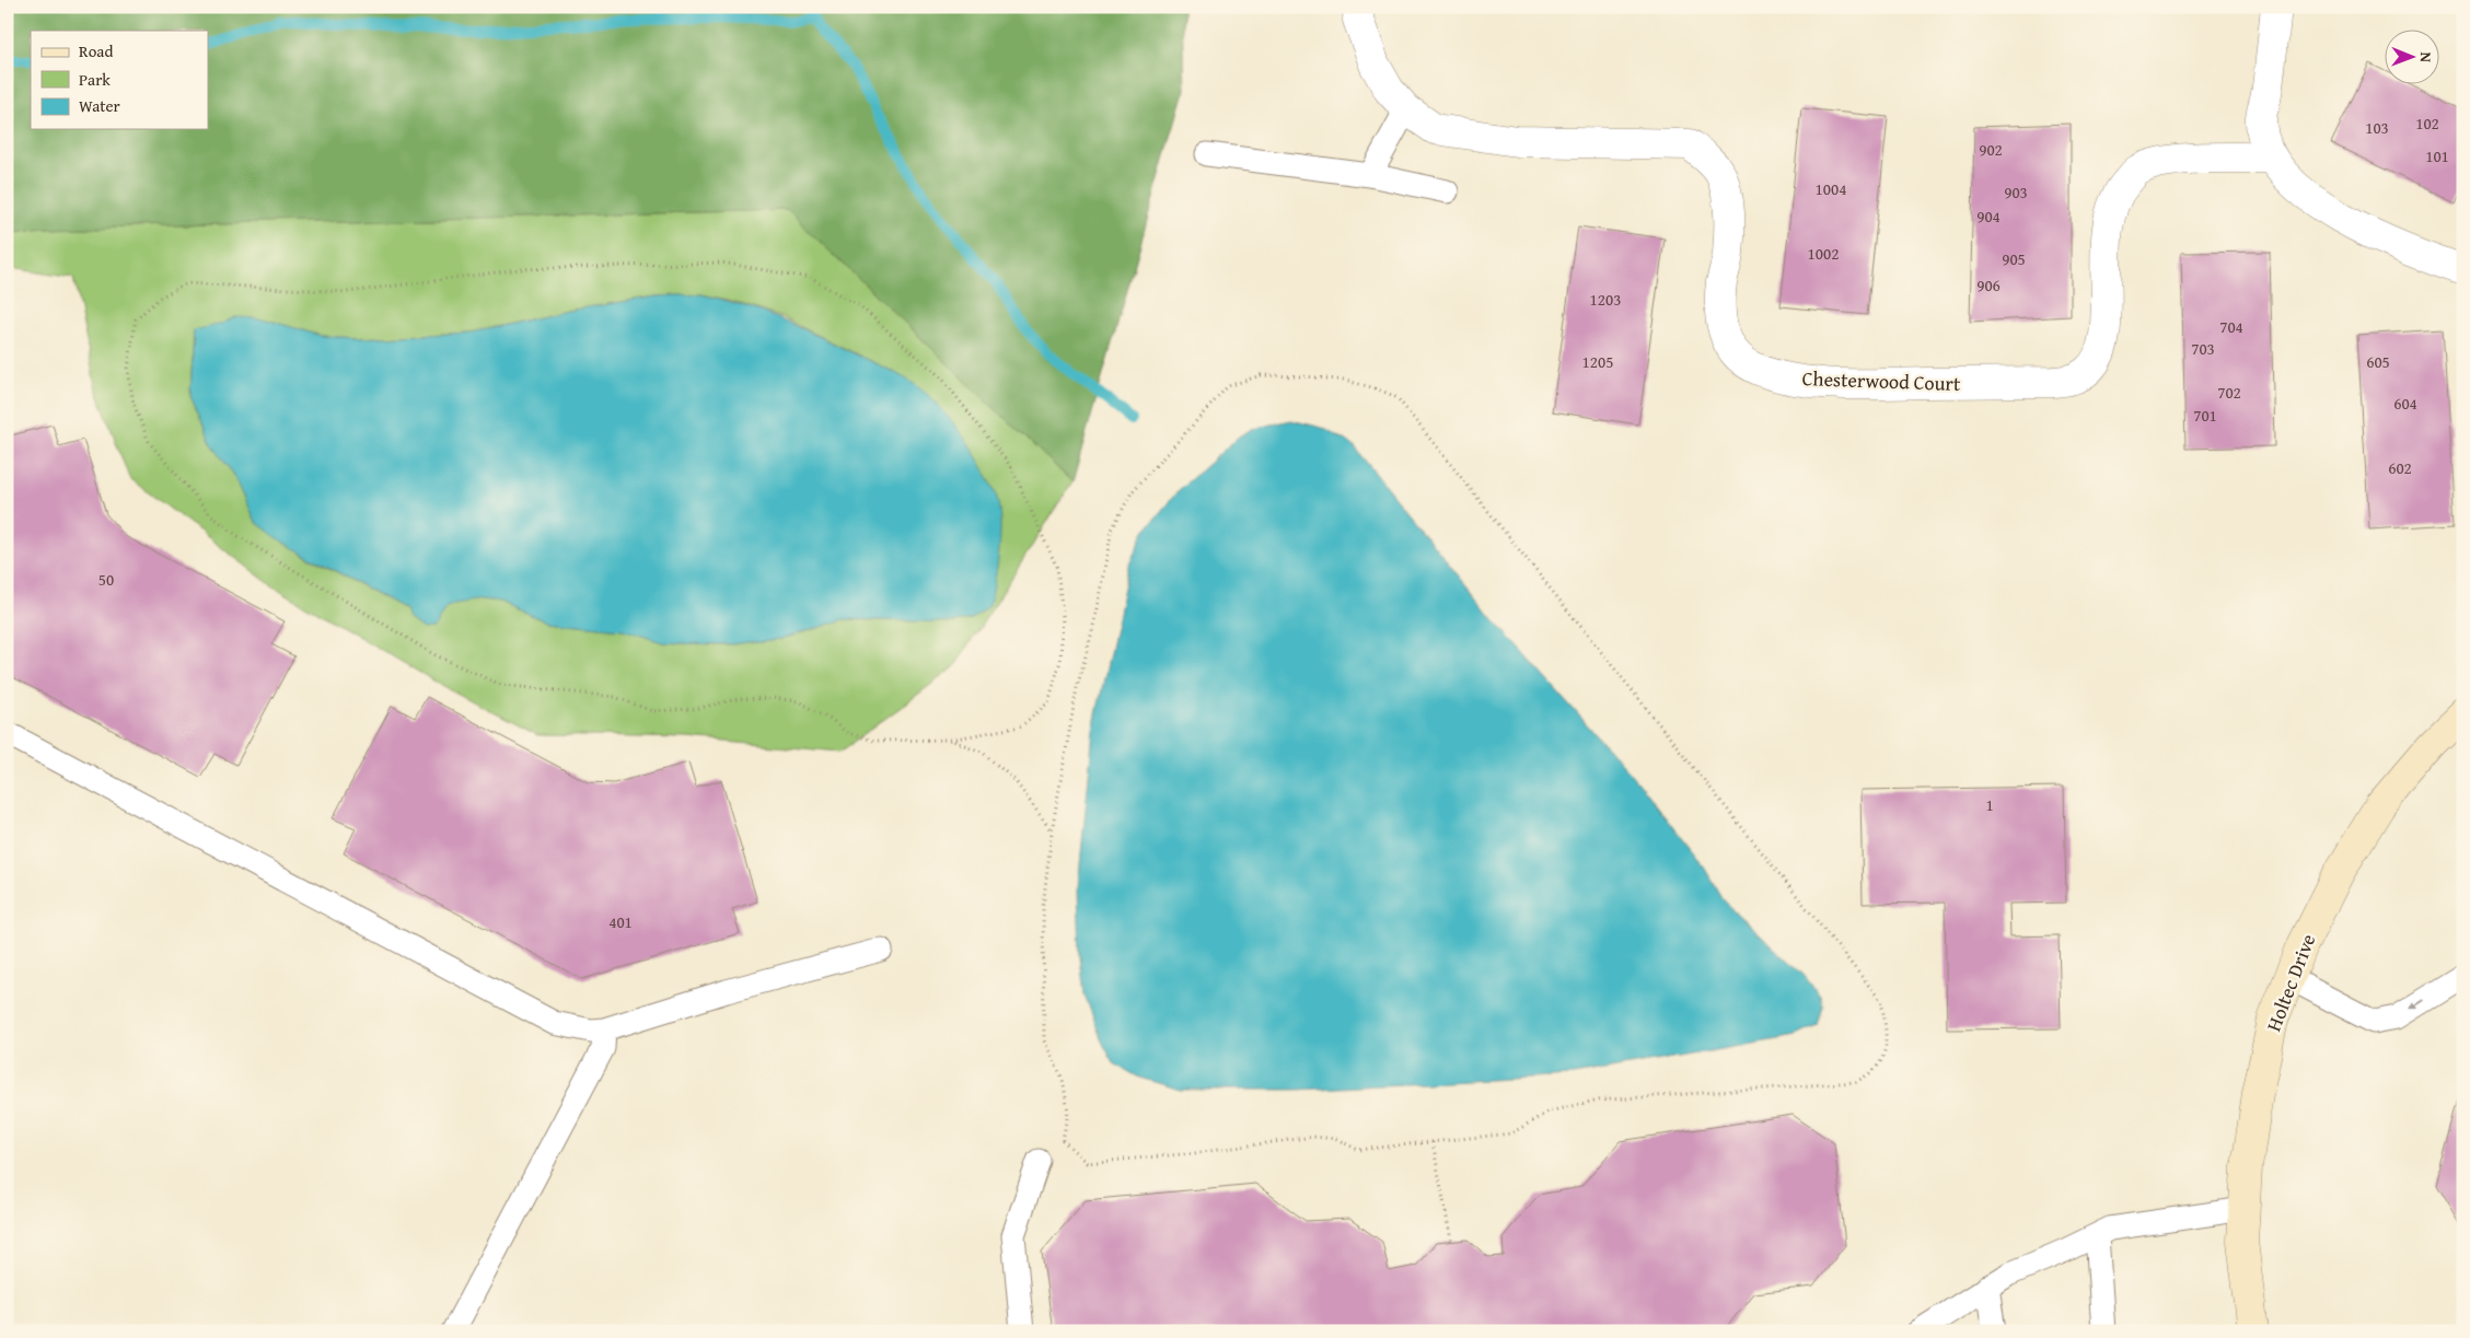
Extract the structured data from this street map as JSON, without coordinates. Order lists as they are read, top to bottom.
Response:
{
  "streets": {
    "street": ["Chesterwood Court", "Holtec Drive"]
  },
  "house_numbers": [
    "102",
    "103",
    "902",
    "101",
    "1004",
    "903",
    "904",
    "1002",
    "905",
    "906",
    "1203",
    "704",
    "703",
    "1205",
    "605",
    "702",
    "604",
    "701",
    "602",
    "50",
    "1",
    "401"
  ],
  "legend": ["Road", "Park", "Water"],
  "north": "right"
}
